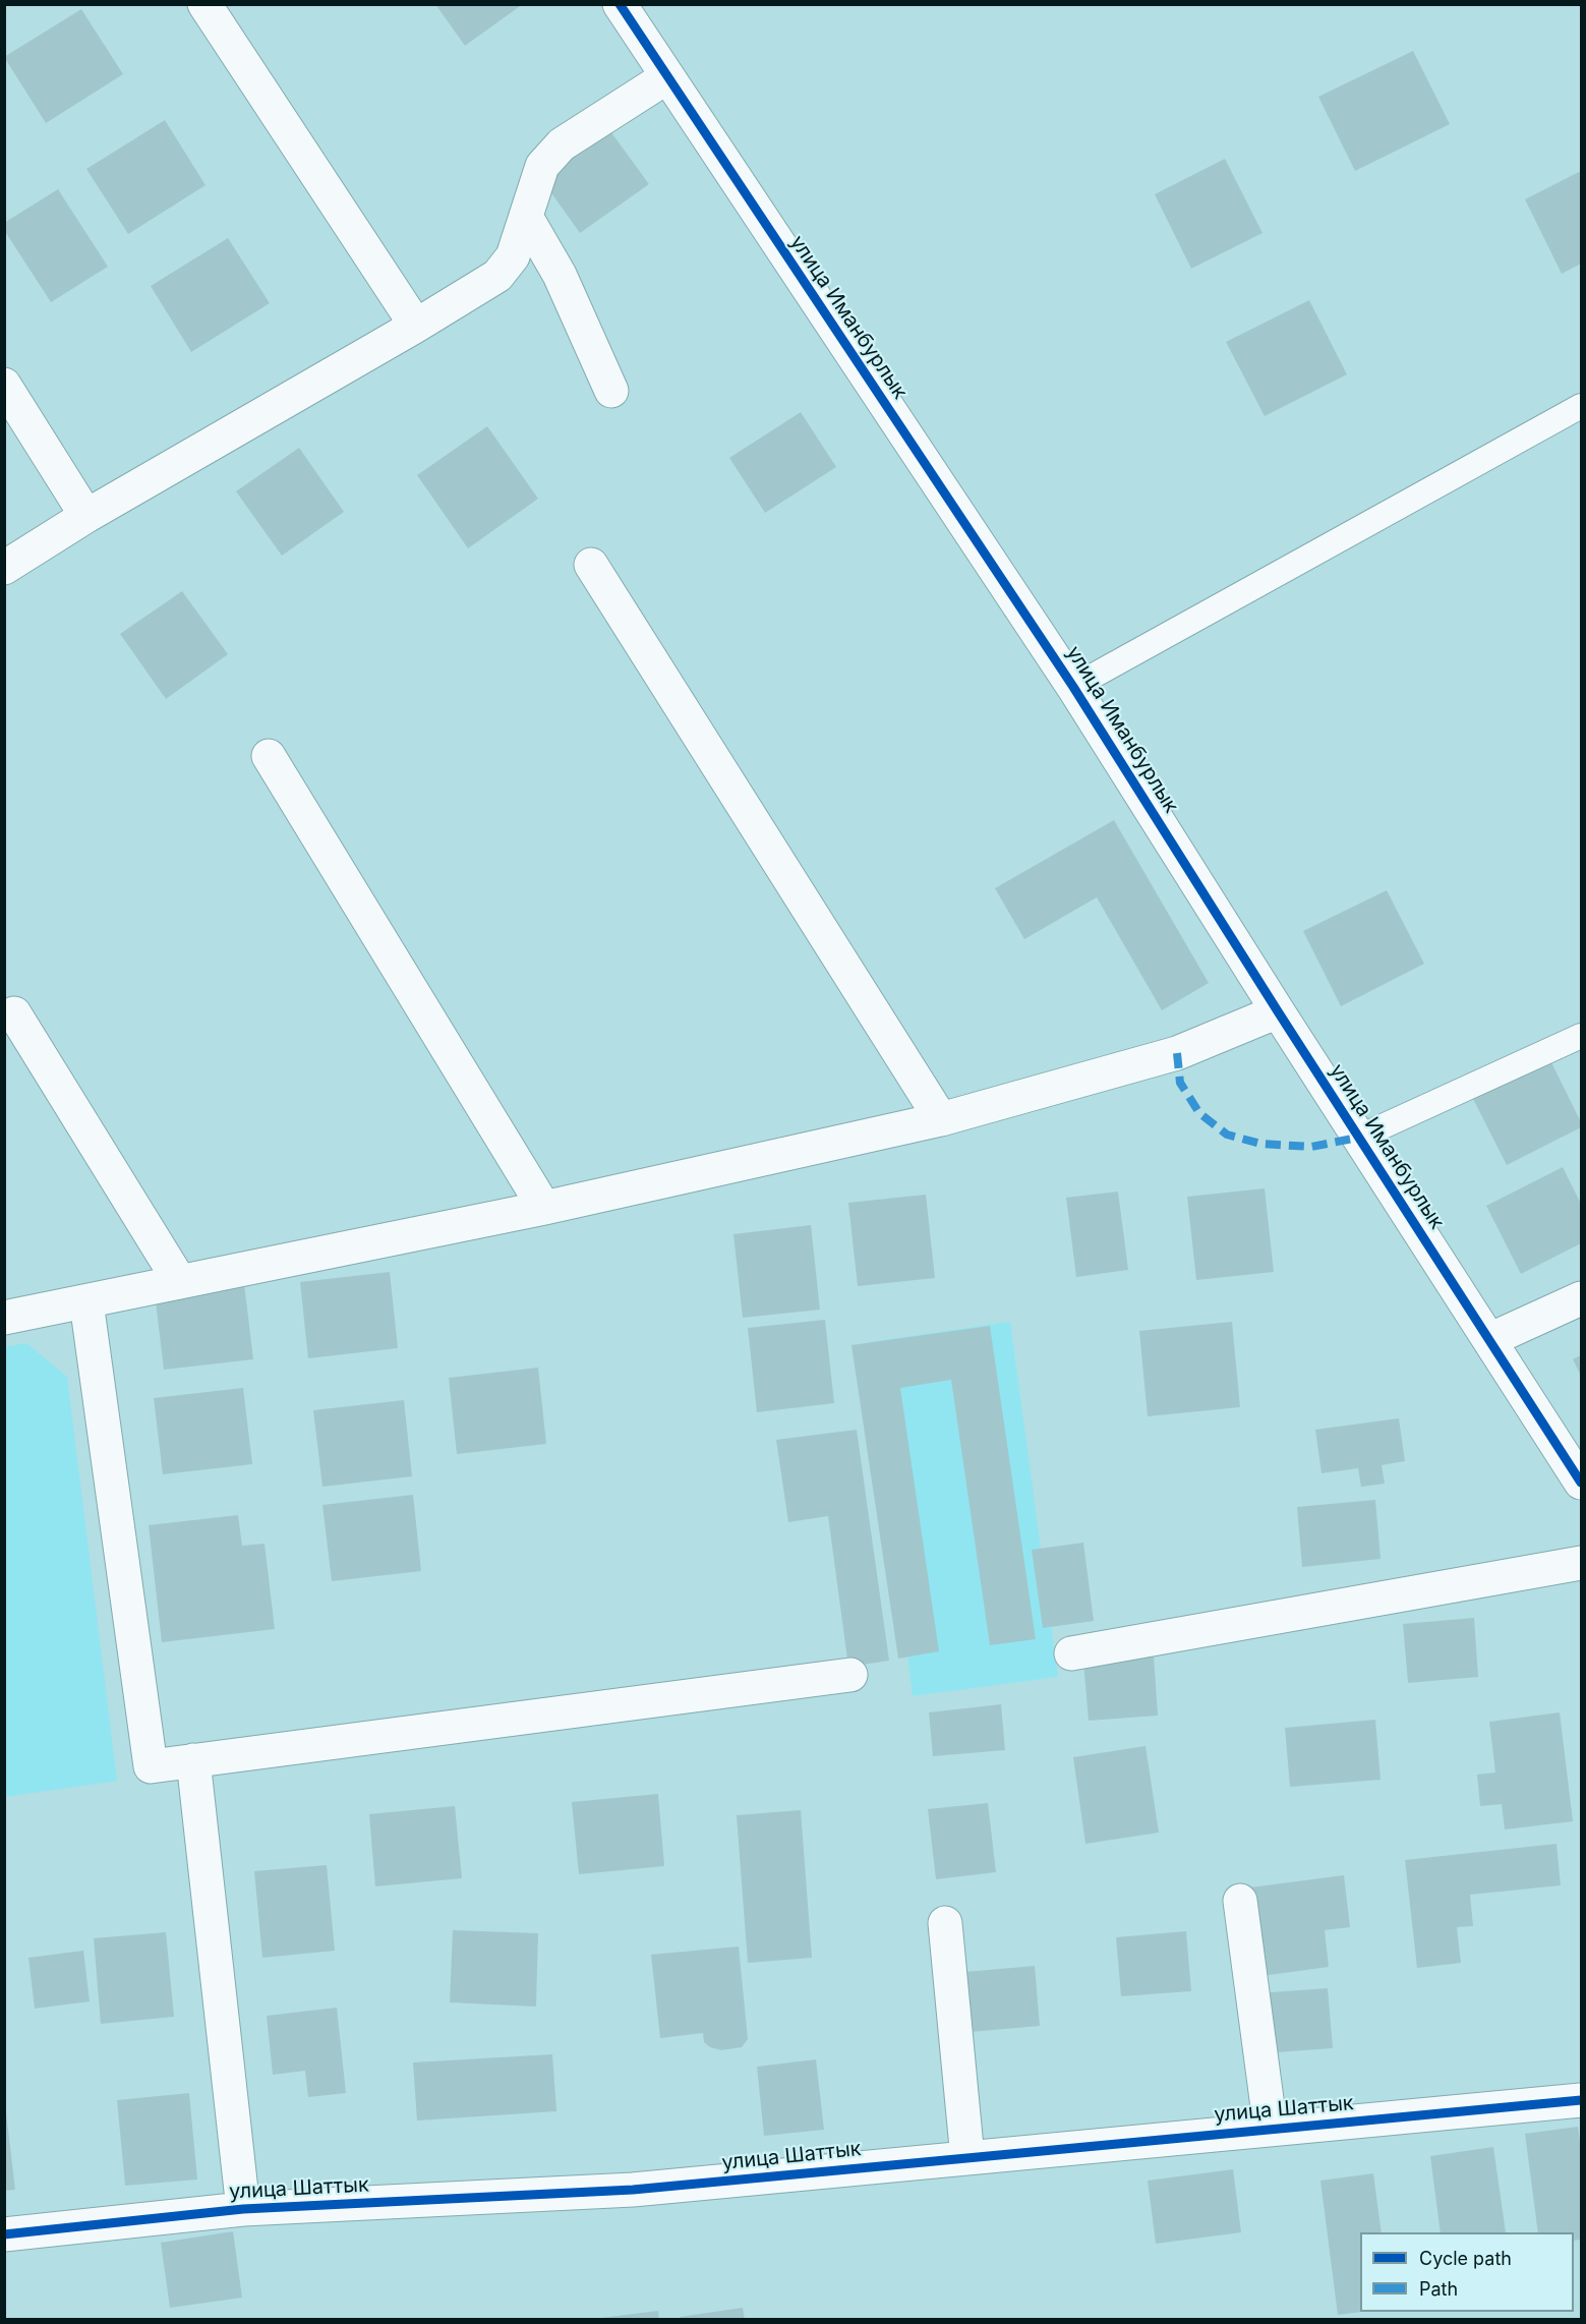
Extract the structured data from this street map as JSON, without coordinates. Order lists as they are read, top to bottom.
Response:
{
  "streets": {
    "street": ["улица Иманбурлык", "улица Шаттык"]
  },
  "legend": ["Cycle path", "Path"]
}
